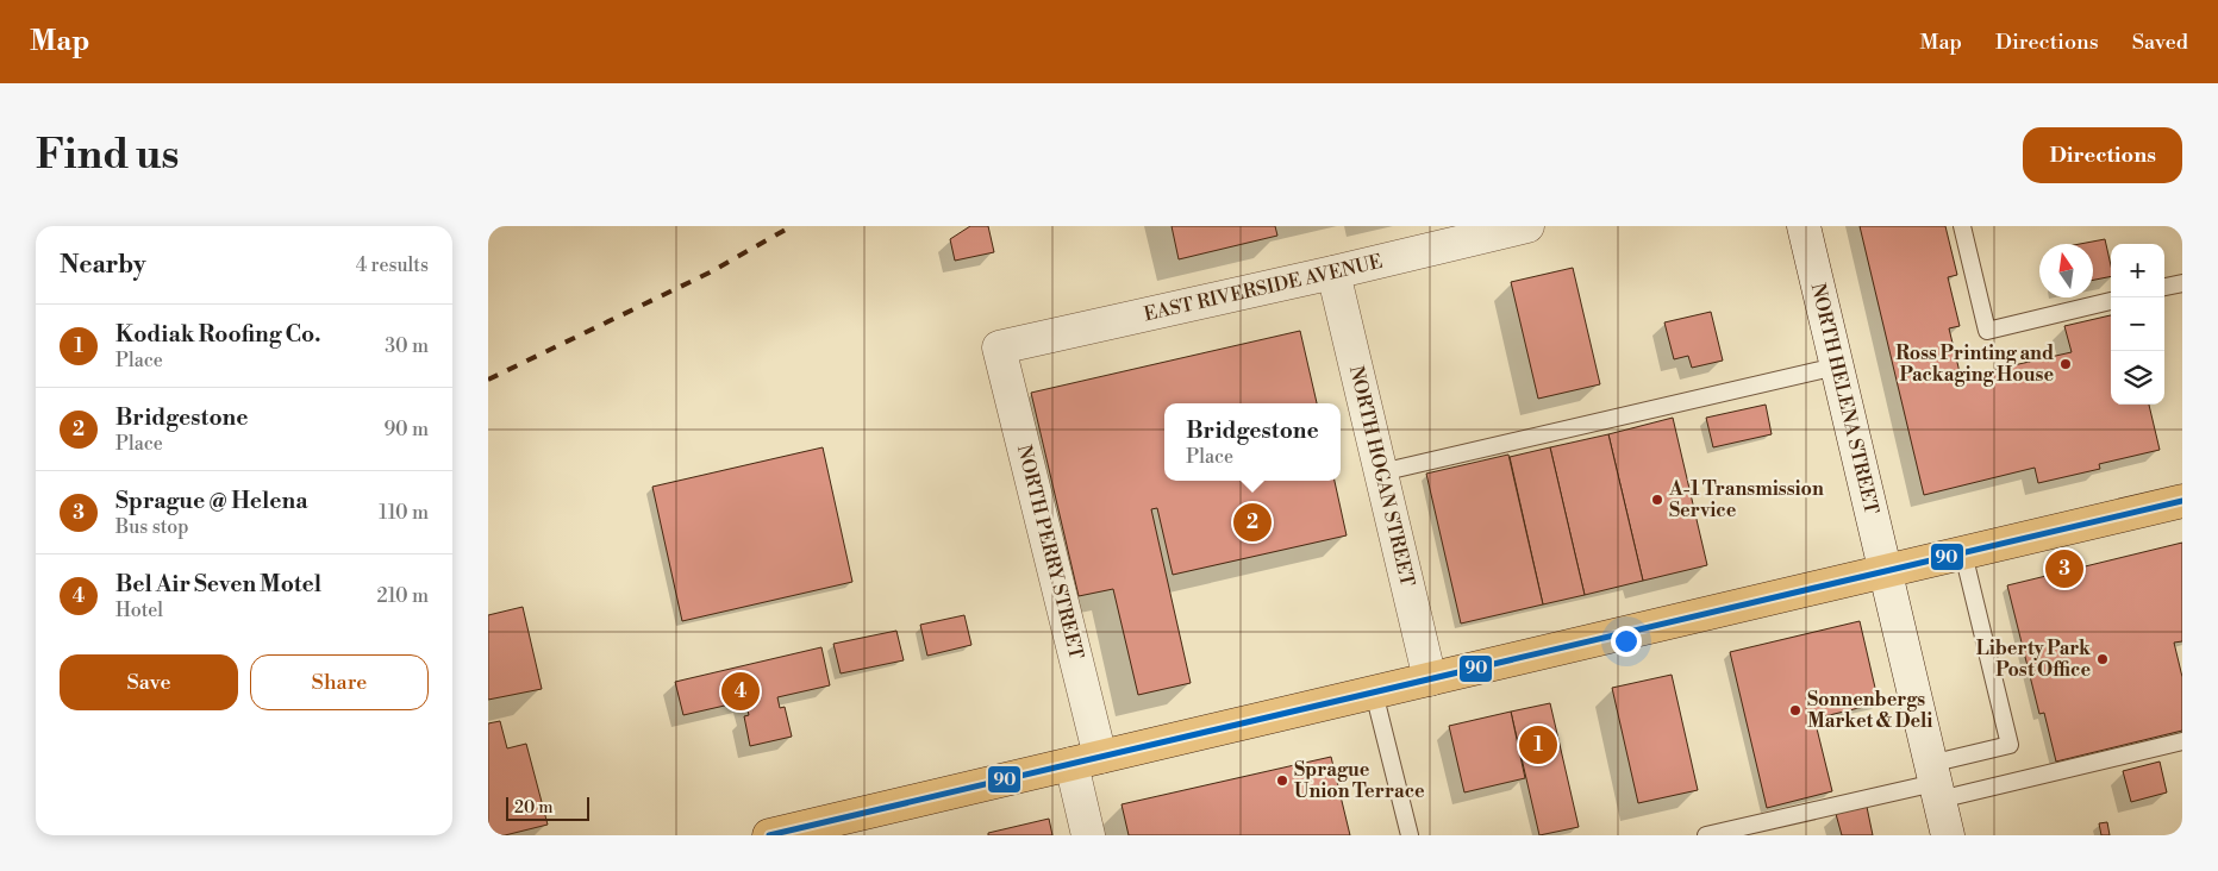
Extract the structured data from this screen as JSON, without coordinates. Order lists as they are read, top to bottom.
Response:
{
  "streets": {
    "street": [
      "EAST RIVERSIDE AVENUE",
      "NORTH HELENA STREET",
      "NORTH HOGAN STREET",
      "NORTH PERRY STREET"
    ]
  },
  "crossings": [
    ["EAST RIVERSIDE AVENUE", "NORTH HOGAN STREET"],
    ["EAST RIVERSIDE AVENUE", "NORTH PERRY STREET"]
  ],
  "places": [
    "Ross Printing and Packaging House",
    "A-1 Transmission Service",
    "Liberty Park Post Office",
    "Sonnenbergs Market & Deli",
    "Sprague Union Terrace"
  ],
  "lines": ["transit line 90"],
  "scale_bar": "20 m",
  "north": "top",
  "page": {
    "header": "Map",
    "nav": ["Map", "Directions", "Saved"],
    "buttons": [
      "Directions",
      ["Save", "Share"]
    ],
    "title": "Find us",
    "heading": ["Nearby", "4 results"],
    "map_buttons": ["+", "−"],
    "list": [
      {
        "mark": "1",
        "name": "Kodiak Roofing Co.",
        "note": "Place",
        "value": "30 m"
      },
      {
        "mark": "2",
        "name": "Bridgestone",
        "note": "Place",
        "value": "90 m"
      },
      {
        "mark": "3",
        "name": "Sprague @ Helena",
        "note": "Bus stop",
        "value": "110 m"
      },
      {
        "mark": "4",
        "name": "Bel Air Seven Motel",
        "note": "Hotel",
        "value": "210 m"
      }
    ],
    "popup": ["Bridgestone", "Place"],
    "pins": [
      "2",
      "3",
      "4",
      "1"
    ],
    "scale": "20 m"
  }
}
